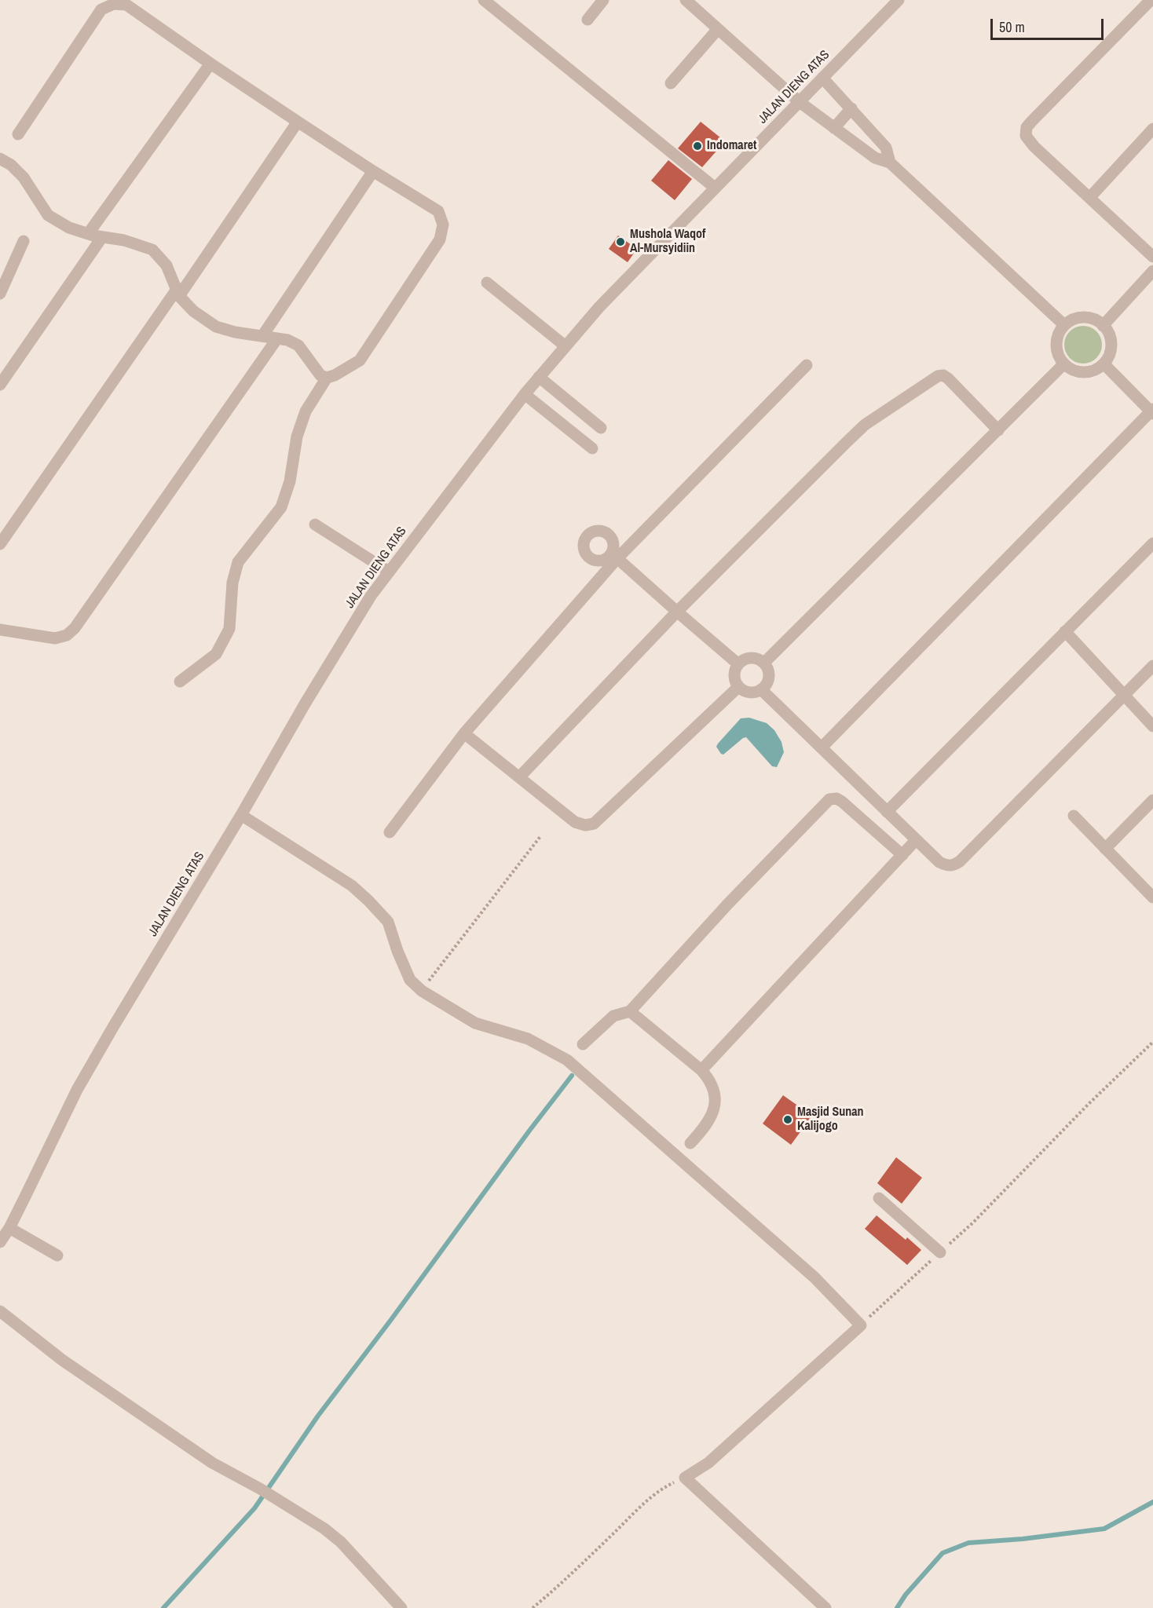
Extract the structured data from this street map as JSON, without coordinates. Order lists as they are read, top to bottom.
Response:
{
  "streets": {
    "street": ["JALAN DIENG ATAS"]
  },
  "places": ["Indomaret", "Mushola Waqof Al-Mursyidiin", "Masjid Sunan Kalijogo"],
  "scale_bar": "50 m"
}
